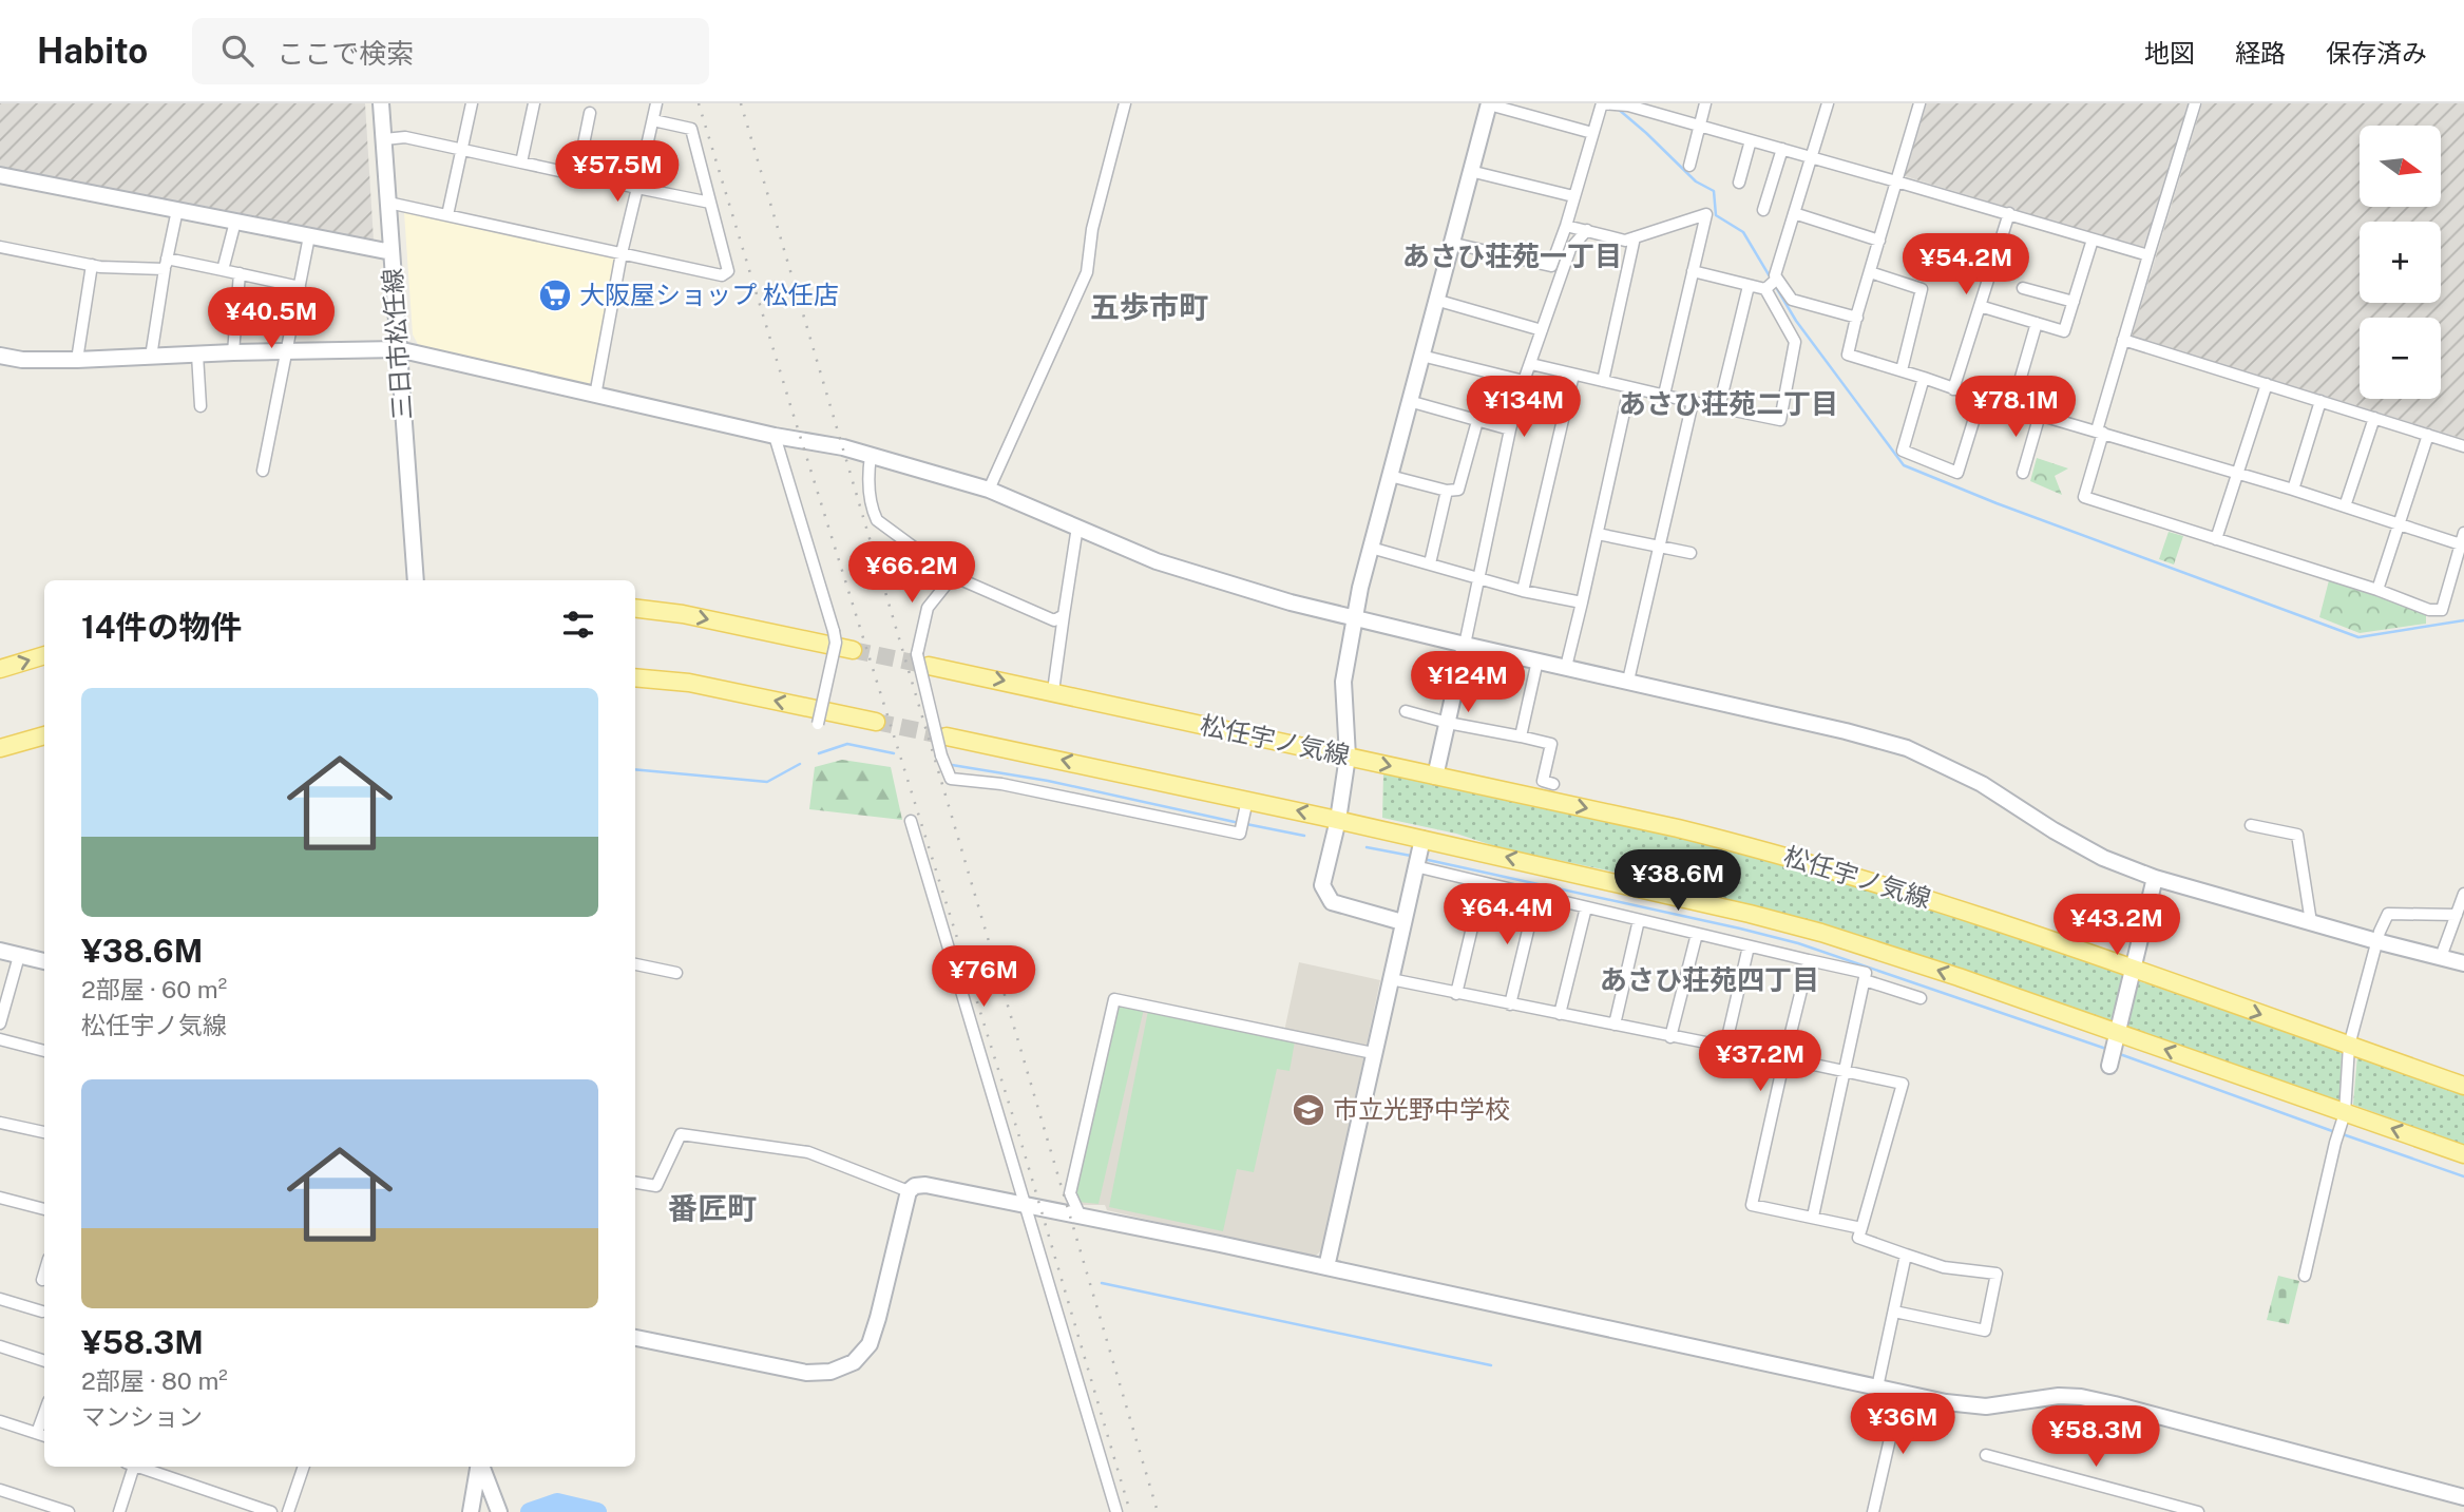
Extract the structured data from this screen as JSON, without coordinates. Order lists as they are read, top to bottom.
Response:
{
  "streets": {
    "main road": ["松任宇ノ気線"],
    "street": ["三日市松任線"]
  },
  "districts": [
    "あさひ荘苑一丁目",
    "五歩市町",
    "あさひ荘苑二丁目",
    "あさひ荘苑四丁目",
    "番匠町"
  ],
  "places": {
    "supermarket": ["大阪屋ショップ 松任店"],
    "school or university": ["市立光野中学校"]
  },
  "north": "right",
  "page": {
    "header": "Habito",
    "search": "ここで検索",
    "nav": ["地図", "経路", "保存済み"],
    "map_buttons": ["+", "−"],
    "price": [
      "¥57.5M",
      "¥54.2M",
      "¥40.5M",
      "¥134M",
      "¥78.1M",
      "¥66.2M",
      "¥124M",
      "¥38.6M",
      "¥64.4M",
      "¥43.2M",
      "¥76M",
      "¥37.2M",
      "¥36M",
      "¥58.3M"
    ],
    "heading": "14件の物件",
    "list": [
      {
        "name": "¥38.6M",
        "note": "2部屋 · 60 m² · 松任宇ノ気線"
      },
      {
        "name": "¥58.3M",
        "note": "2部屋 · 80 m² · マンション"
      }
    ]
  }
}
